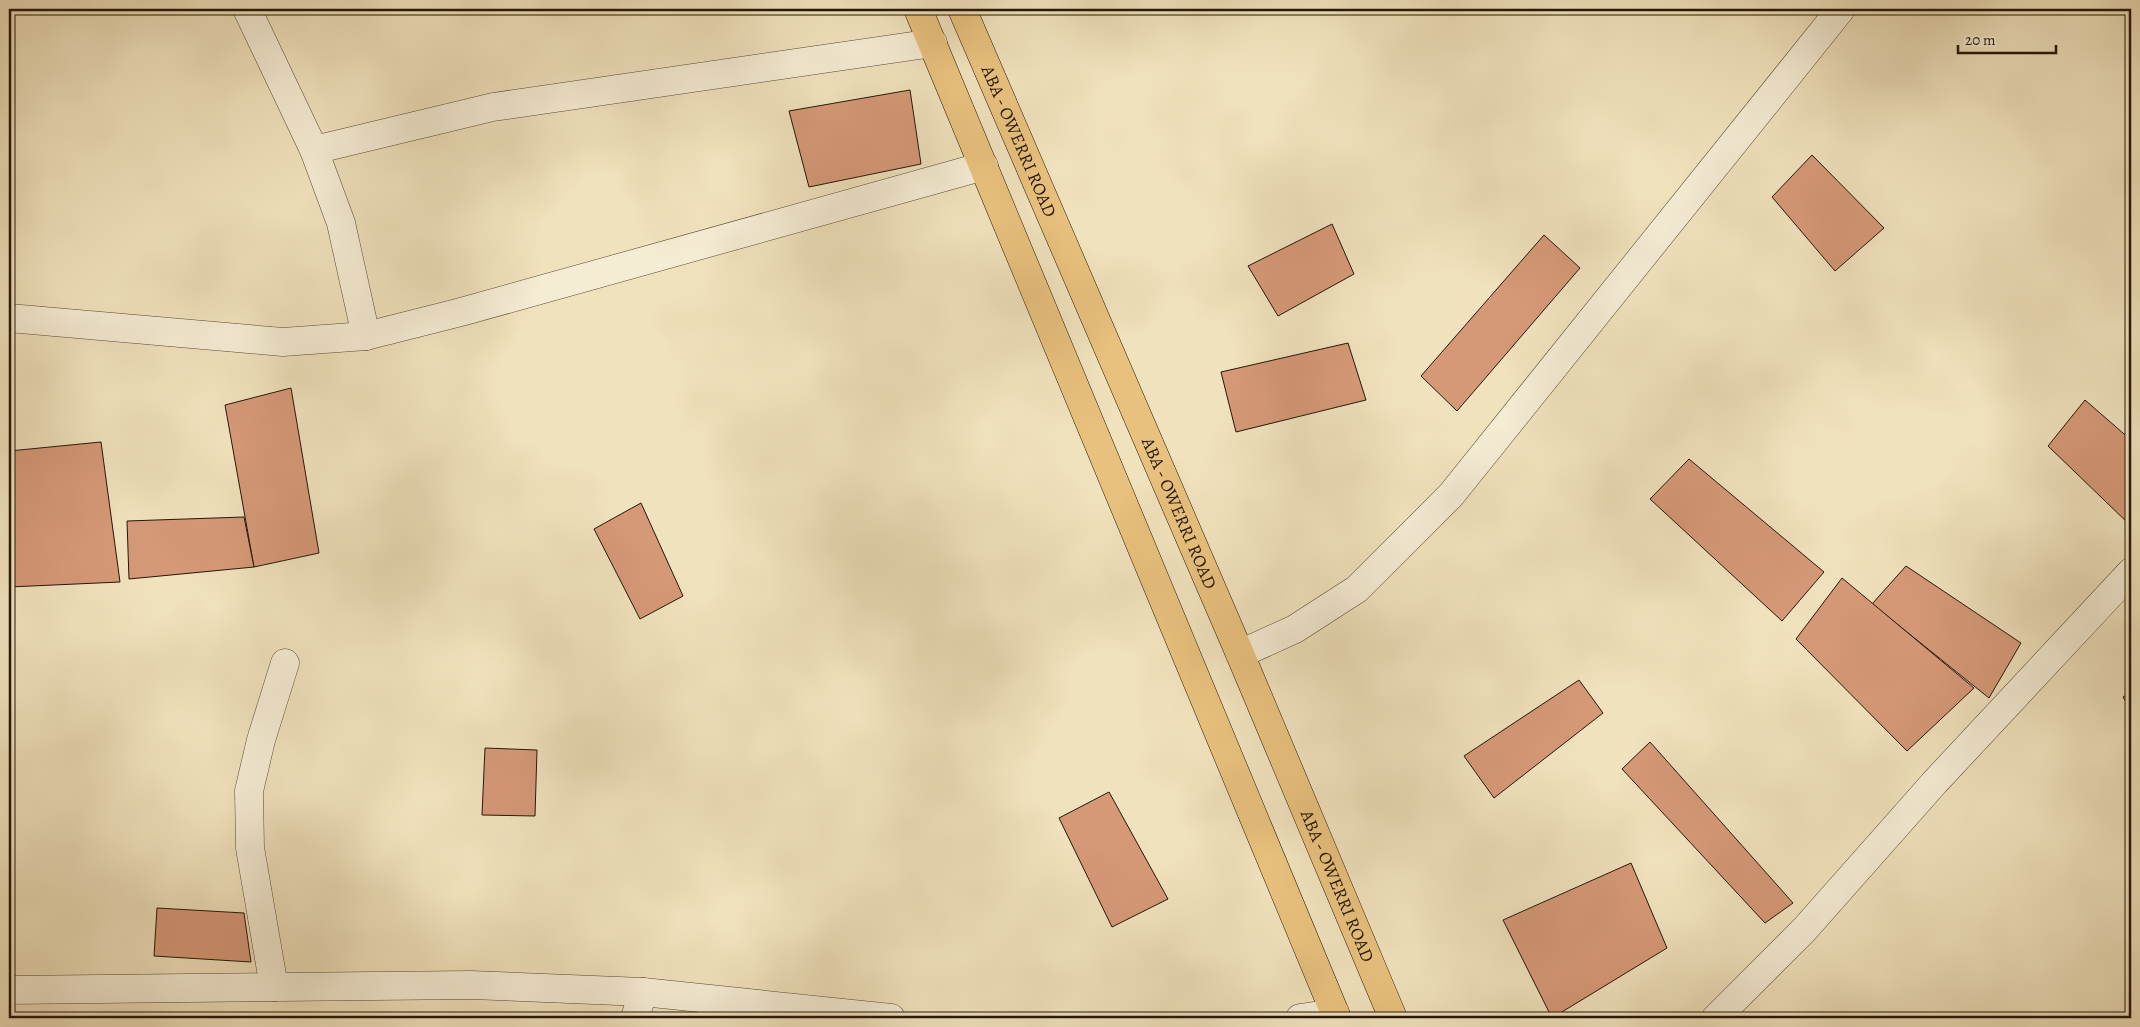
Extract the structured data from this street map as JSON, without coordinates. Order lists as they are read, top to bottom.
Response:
{
  "streets": {
    "main road": ["ABA - OWERRI ROAD"]
  },
  "scale_bar": "20 m"
}
